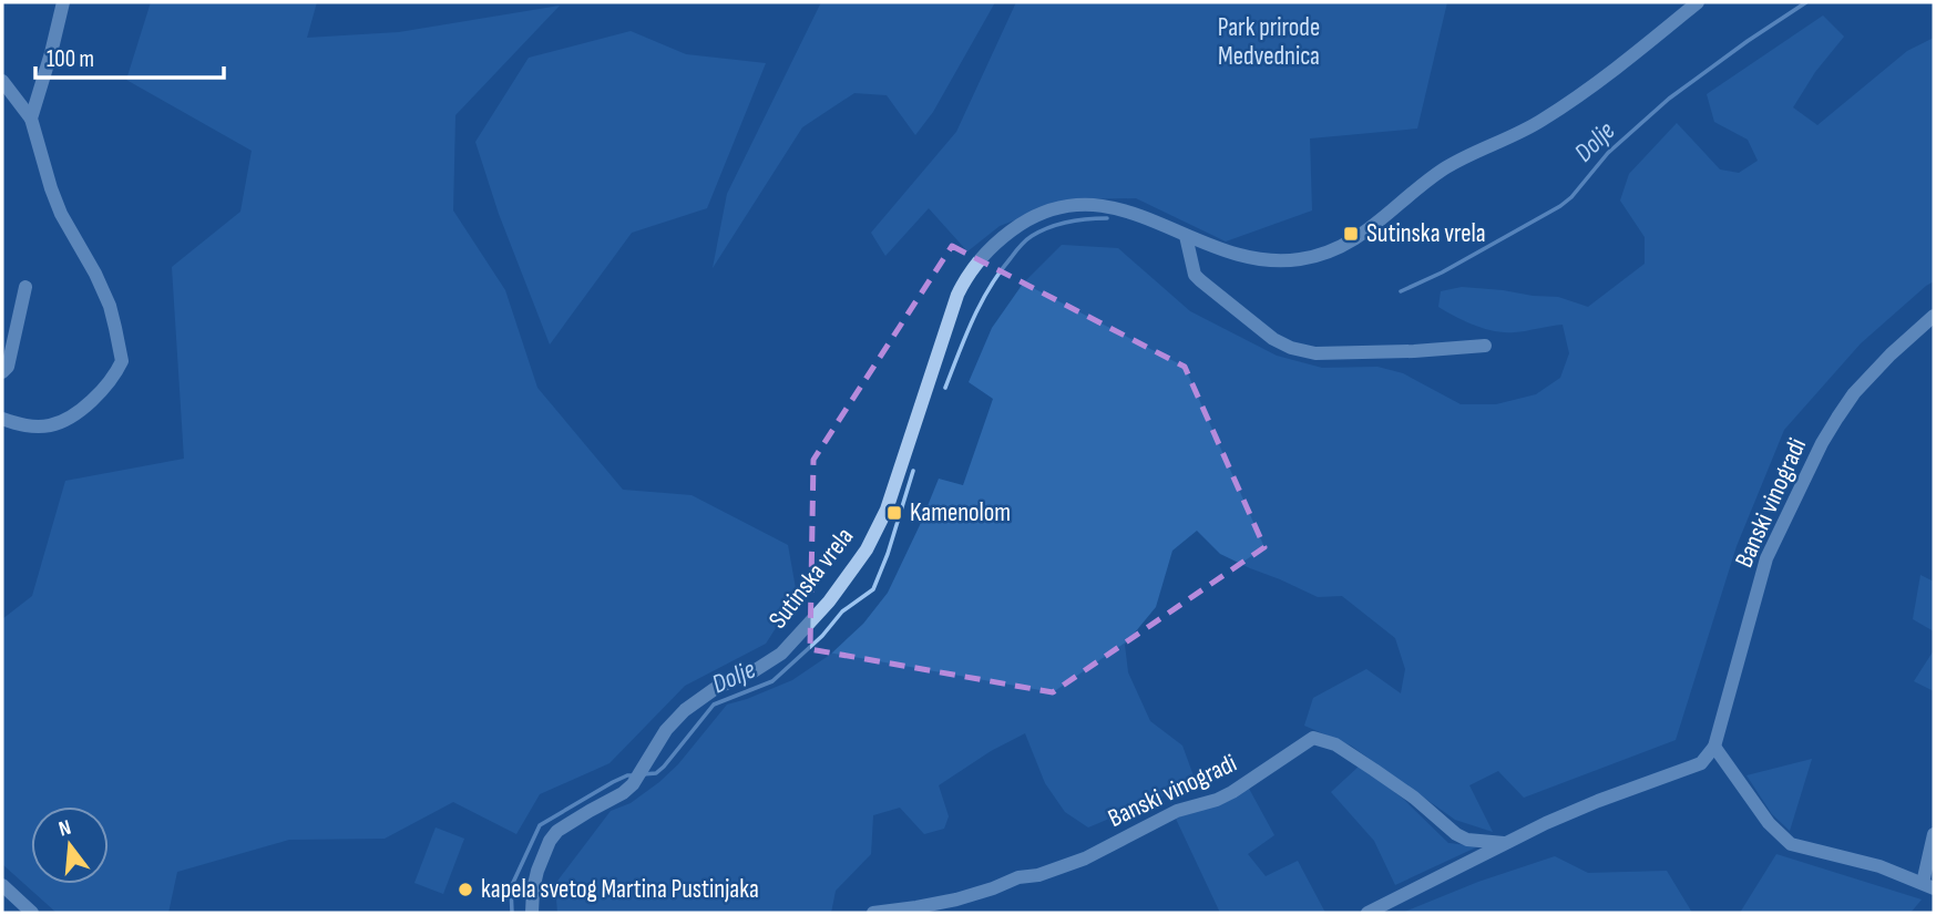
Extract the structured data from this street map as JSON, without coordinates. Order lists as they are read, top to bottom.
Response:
{
  "streets": {
    "street": ["Banski vinogradi", "Sutinska vrela"]
  },
  "water": ["Dolje"],
  "parks": ["Park prirode Medvednica"],
  "places": {
    "transit": ["Sutinska vrela", "Kamenolom"],
    "other": ["kapela svetog Martina Pustinjaka"]
  },
  "scale_bar": "100 m",
  "north": "top"
}
